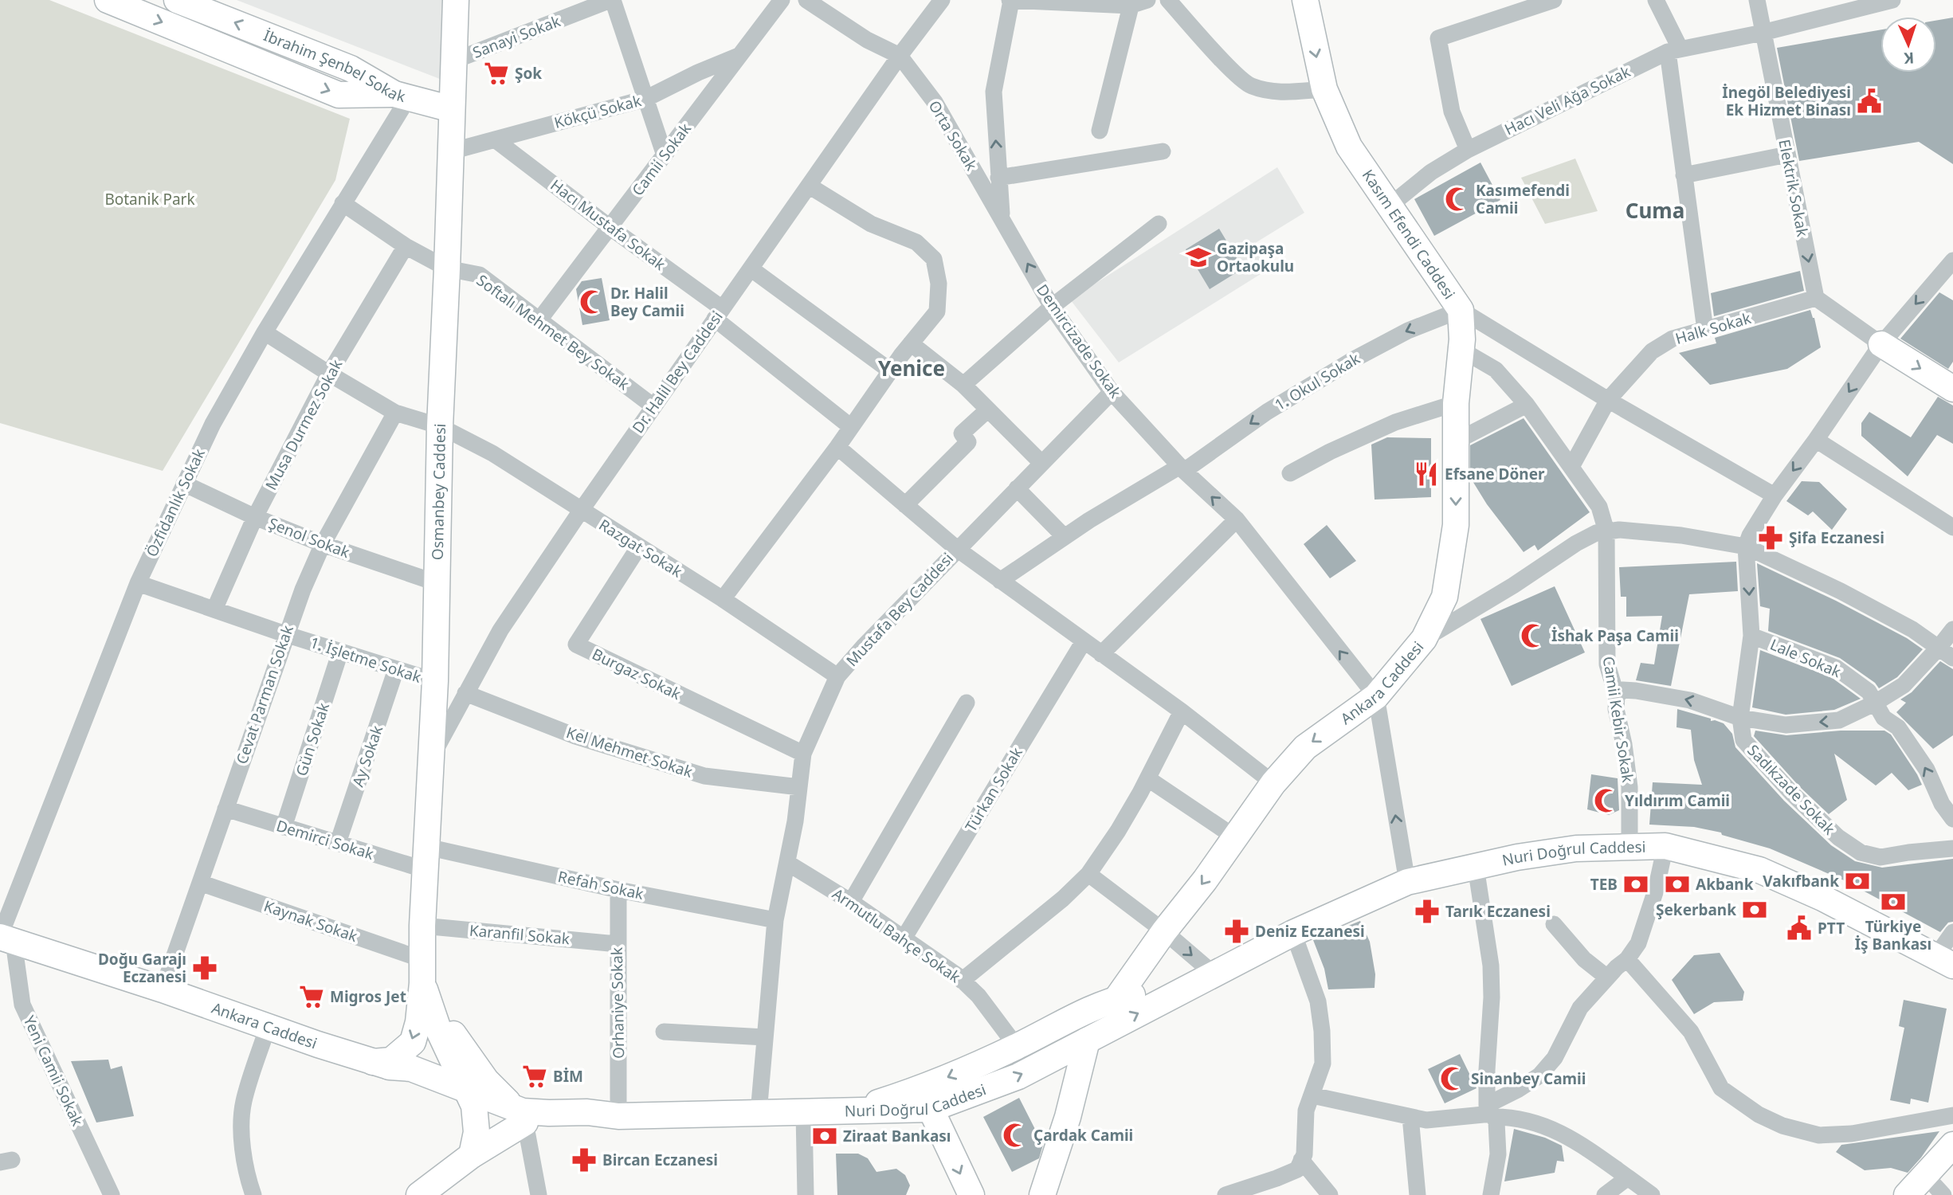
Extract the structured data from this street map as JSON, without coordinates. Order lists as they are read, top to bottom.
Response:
{
  "streets": {
    "street": [
      "Sanayi Sokak",
      "İbrahim Şenbel Sokak",
      "Hacı Veli Ağa Sokak",
      "Kökçü Sokak",
      "Orta Sokak",
      "Camii Sokak",
      "Elektrik Sokak",
      "Hacı Mustafa Sokak",
      "Kasım Efendi Caddesi",
      "Halk Sokak",
      "Softalı Mehmet Bey Sokak",
      "Demircizade Sokak",
      "Dr. Halil Bey Caddesi",
      "1. Okul Sokak",
      "Musa Durmez Sokak",
      "Osmanbey Caddesi",
      "Özfidanlık Sokak",
      "Şenol Sokak",
      "Razgat Sokak",
      "Mustafa Bey Caddesi",
      "Lale Sokak",
      "1. İşletme Sokak",
      "Burgaz Sokak",
      "Ankara Caddesi",
      "Cevat Parman Sokak",
      "Camii Kebir Sokak",
      "Gün Sokak",
      "Kel Mehmet Sokak",
      "Ay Sokak",
      "Türkan Sokak",
      "Sadıkzade Sokak",
      "Demirci Sokak",
      "Nuri Doğrul Caddesi",
      "Refah Sokak",
      "Kaynak Sokak",
      "Karanfil Sokak",
      "Armutlu Bahçe Sokak",
      "Orhaniye Sokak",
      "Yeni Camii Sokak"
    ]
  },
  "crossings": [
    ["Sanayi Sokak", "Osmanbey Caddesi"],
    ["İbrahim Şenbel Sokak", "Özfidanlık Sokak"],
    ["Hacı Veli Ağa Sokak", "Elektrik Sokak"],
    ["Hacı Veli Ağa Sokak", "Kasım Efendi Caddesi"],
    ["Kökçü Sokak", "Camii Sokak"],
    ["Kökçü Sokak", "Hacı Mustafa Sokak"],
    ["Kökçü Sokak", "Osmanbey Caddesi"],
    ["Orta Sokak", "Demircizade Sokak"],
    ["Orta Sokak", "Dr. Halil Bey Caddesi"],
    ["Camii Sokak", "Hacı Mustafa Sokak"],
    ["Camii Sokak", "Softalı Mehmet Bey Sokak"],
    ["Elektrik Sokak", "Halk Sokak"],
    ["Hacı Mustafa Sokak", "Dr. Halil Bey Caddesi"],
    ["Kasım Efendi Caddesi", "1. Okul Sokak"],
    ["Kasım Efendi Caddesi", "Ankara Caddesi"],
    ["Kasım Efendi Caddesi", "Camii Kebir Sokak"],
    ["Halk Sokak", "Camii Kebir Sokak"],
    ["Softalı Mehmet Bey Sokak", "Dr. Halil Bey Caddesi"],
    ["Softalı Mehmet Bey Sokak", "Musa Durmez Sokak"],
    ["Softalı Mehmet Bey Sokak", "Osmanbey Caddesi"],
    ["Softalı Mehmet Bey Sokak", "Özfidanlık Sokak"],
    ["Demircizade Sokak", "1. Okul Sokak"],
    ["Demircizade Sokak", "Mustafa Bey Caddesi"],
    ["Demircizade Sokak", "Ankara Caddesi"],
    ["Dr. Halil Bey Caddesi", "Osmanbey Caddesi"],
    ["Dr. Halil Bey Caddesi", "Razgat Sokak"],
    ["Dr. Halil Bey Caddesi", "Kel Mehmet Sokak"],
    ["Musa Durmez Sokak", "Şenol Sokak"],
    ["Musa Durmez Sokak", "Razgat Sokak"],
    ["Musa Durmez Sokak", "1. İşletme Sokak"],
    ["Osmanbey Caddesi", "Şenol Sokak"],
    ["Osmanbey Caddesi", "Razgat Sokak"],
    ["Osmanbey Caddesi", "1. İşletme Sokak"],
    ["Osmanbey Caddesi", "Ankara Caddesi"],
    ["Osmanbey Caddesi", "Demirci Sokak"],
    ["Osmanbey Caddesi", "Refah Sokak"],
    ["Osmanbey Caddesi", "Kaynak Sokak"],
    ["Osmanbey Caddesi", "Karanfil Sokak"],
    ["Özfidanlık Sokak", "Şenol Sokak"],
    ["Özfidanlık Sokak", "Razgat Sokak"],
    ["Özfidanlık Sokak", "1. İşletme Sokak"],
    ["Özfidanlık Sokak", "Ankara Caddesi"],
    ["Özfidanlık Sokak", "Yeni Camii Sokak"],
    ["Şenol Sokak", "Cevat Parman Sokak"],
    ["Razgat Sokak", "Mustafa Bey Caddesi"],
    ["Razgat Sokak", "Burgaz Sokak"],
    ["Razgat Sokak", "Cevat Parman Sokak"],
    ["Mustafa Bey Caddesi", "Burgaz Sokak"],
    ["Mustafa Bey Caddesi", "Kel Mehmet Sokak"],
    ["Mustafa Bey Caddesi", "Nuri Doğrul Caddesi"],
    ["Mustafa Bey Caddesi", "Refah Sokak"],
    ["Mustafa Bey Caddesi", "Armutlu Bahçe Sokak"],
    ["1. İşletme Sokak", "Cevat Parman Sokak"],
    ["1. İşletme Sokak", "Gün Sokak"],
    ["1. İşletme Sokak", "Ay Sokak"],
    ["Ankara Caddesi", "Cevat Parman Sokak"],
    ["Ankara Caddesi", "Camii Kebir Sokak"],
    ["Ankara Caddesi", "Nuri Doğrul Caddesi"],
    ["Ankara Caddesi", "Yeni Camii Sokak"],
    ["Cevat Parman Sokak", "Demirci Sokak"],
    ["Cevat Parman Sokak", "Kaynak Sokak"],
    ["Camii Kebir Sokak", "Nuri Doğrul Caddesi"],
    ["Gün Sokak", "Demirci Sokak"],
    ["Ay Sokak", "Demirci Sokak"],
    ["Türkan Sokak", "Armutlu Bahçe Sokak"],
    ["Demirci Sokak", "Refah Sokak"],
    ["Nuri Doğrul Caddesi", "Armutlu Bahçe Sokak"],
    ["Nuri Doğrul Caddesi", "Orhaniye Sokak"],
    ["Refah Sokak", "Orhaniye Sokak"],
    ["Karanfil Sokak", "Orhaniye Sokak"]
  ],
  "one_way": ["Kasım Efendi Caddesi", "Demircizade Sokak", "Lale Sokak"],
  "districts": ["Cuma", "Yenice"],
  "parks": ["Botanik Park"],
  "places": {
    "supermarket": ["Şok", "Migros Jet", "BİM"],
    "public building": ["İnegöl Belediyesi Ek Hizmet Binası", "PTT"],
    "mosque": [
      "Kasımefendi Camii",
      "Dr. Halil Bey Camii",
      "İshak Paşa Camii",
      "Yıldırım Camii",
      "Sinanbey Camii",
      "Çardak Camii"
    ],
    "school or university": ["Gazipaşa Ortaokulu"],
    "restaurant": ["Efsane Döner"],
    "pharmacy": [
      "Şifa Eczanesi",
      "Tarık Eczanesi",
      "Deniz Eczanesi",
      "Doğu Garajı Eczanesi",
      "Bircan Eczanesi"
    ],
    "bank": [
      "Vakıfbank",
      "TEB",
      "Akbank",
      "Türkiye İş Bankası",
      "Şekerbank",
      "Ziraat Bankası"
    ]
  },
  "north": "bottom"
}
